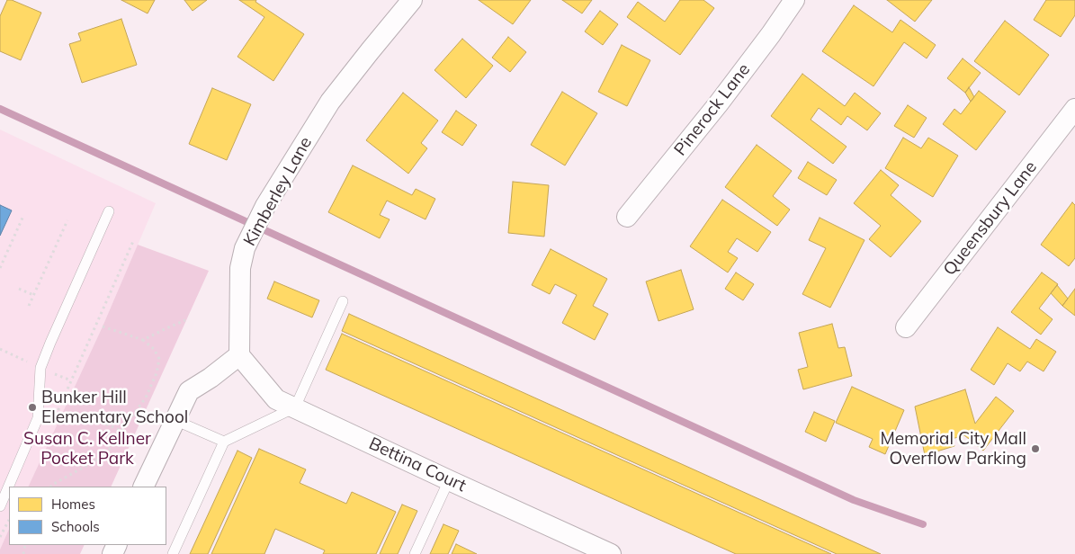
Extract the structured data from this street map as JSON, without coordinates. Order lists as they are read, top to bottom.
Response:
{
  "streets": {
    "street": [
      "Pinerock Lane",
      "Kimberley Lane",
      "Queensbury Lane",
      "Bettina Court"
    ]
  },
  "crossings": [
    ["Kimberley Lane", "Bettina Court"]
  ],
  "parks": ["Susan C. Kellner Pocket Park"],
  "places": ["Bunker Hill Elementary School", "Memorial City Mall Overflow Parking"],
  "legend": ["Homes", "Schools"]
}
